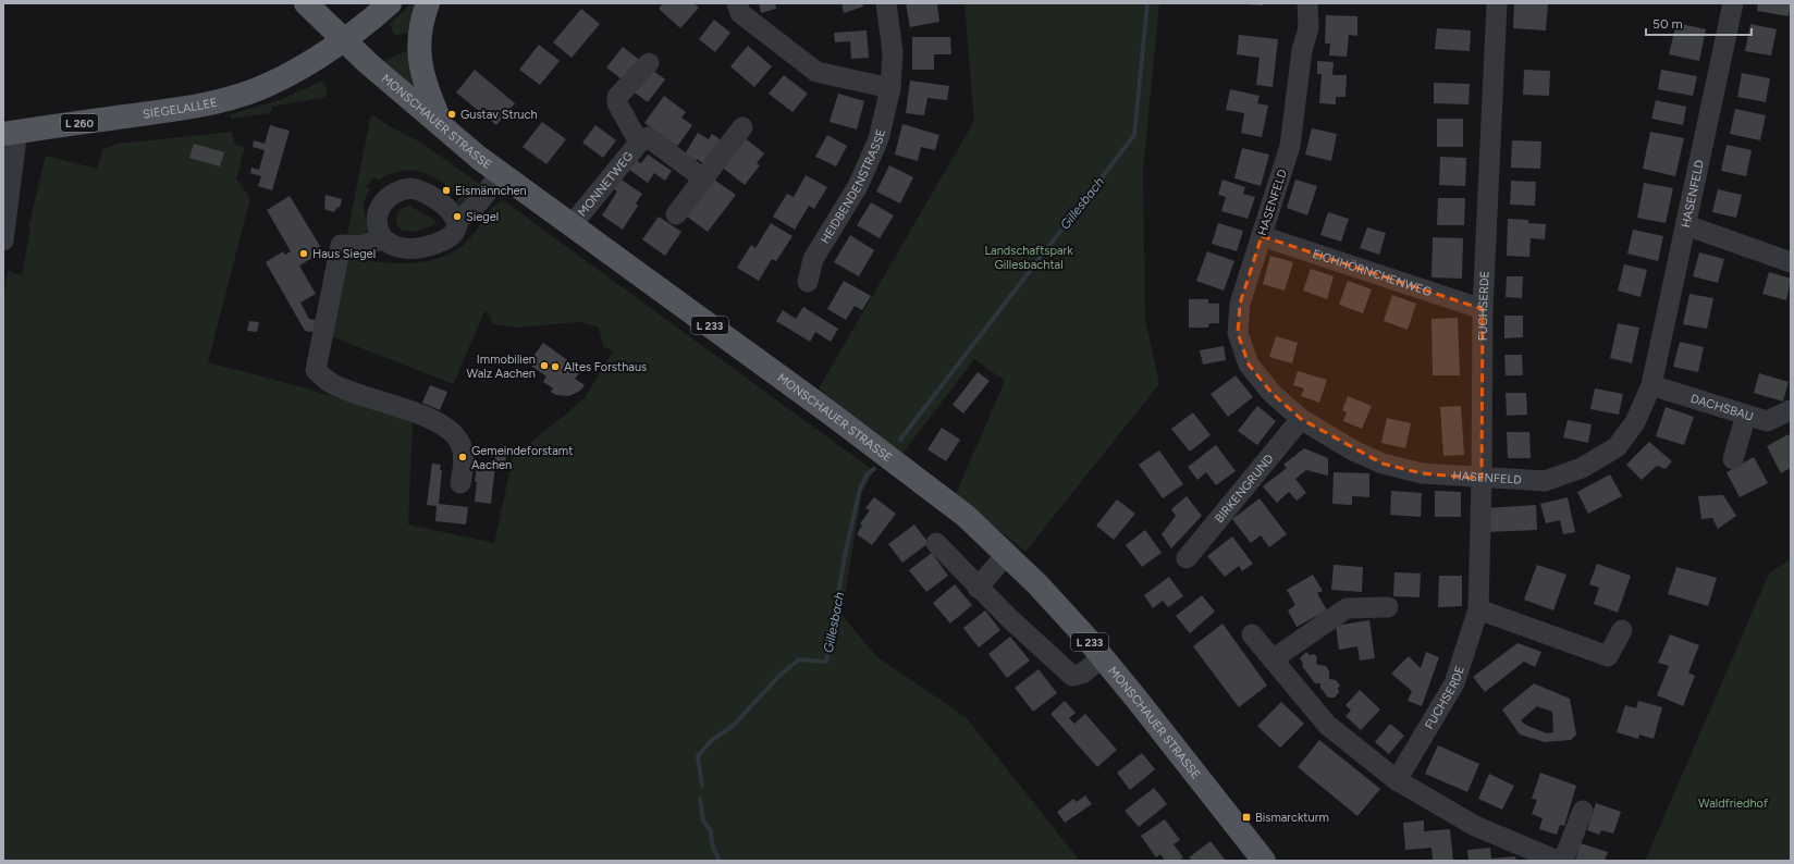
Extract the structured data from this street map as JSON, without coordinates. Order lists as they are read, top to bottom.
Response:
{
  "streets": {
    "main road": [
      "SIEGELALLEE",
      "MONSCHAUER STRASSE",
      "L 260",
      "L 233"
    ],
    "street": [
      "MONNETWEG",
      "HEIDBENDENSTRASSE",
      "HASENFELD",
      "EICHHÖRNCHENWEG",
      "FUCHSERDE",
      "DACHSBAU",
      "BIRKENGRUND"
    ]
  },
  "crossings": [
    ["SIEGELALLEE", "MONSCHAUER STRASSE"],
    ["SIEGELALLEE", "L 260"],
    ["SIEGELALLEE", "L 233"],
    ["MONSCHAUER STRASSE", "L 260"],
    ["MONSCHAUER STRASSE", "MONNETWEG"],
    ["MONSCHAUER STRASSE", "L 233"],
    ["L 260", "L 233"],
    ["HASENFELD", "EICHHÖRNCHENWEG"],
    ["HASENFELD", "FUCHSERDE"],
    ["HASENFELD", "DACHSBAU"],
    ["HASENFELD", "BIRKENGRUND"],
    ["EICHHÖRNCHENWEG", "FUCHSERDE"]
  ],
  "water": ["Gillesbach"],
  "parks": ["Landschaftspark Gillesbachtal", "Waldfriedhof"],
  "places": {
    "other": [
      "Gustav Struch",
      "Eismännchen",
      "Siegel",
      "Haus Siegel",
      "Immobilien Walz Aachen",
      "Altes Forsthaus",
      "Gemeindeforstamt Aachen"
    ],
    "transit": ["Bismarckturm"]
  },
  "scale_bar": "50 m"
}
